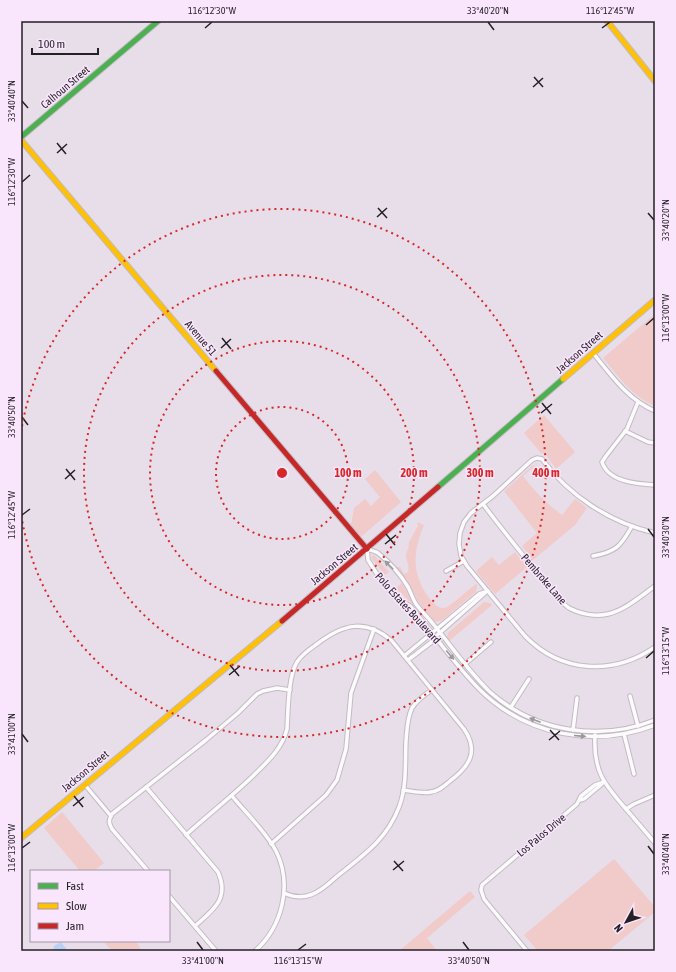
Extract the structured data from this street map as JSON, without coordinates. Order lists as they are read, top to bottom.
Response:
{
  "streets": {
    "main road": ["Calhoun Street", "Avenue 51", "Jackson Street"],
    "street": ["Pembroke Lane", "Polo Estates Boulevard", "Los Palos Drive"]
  },
  "crossings": [
    ["Avenue 51", "Jackson Street"],
    ["Avenue 51", "Polo Estates Boulevard"],
    ["Jackson Street", "Polo Estates Boulevard"]
  ],
  "legend": ["Fast", "Slow", "Jam"],
  "scale_bar": "100 m",
  "north": "bottom left",
  "coordinates": [
    "116°12'30\"W",
    "33°40'20\"N",
    "116°12'45\"W",
    "33°40'40\"N",
    "116°13'00\"W",
    "33°40'50\"N",
    "33°40'30\"N",
    "116°13'15\"W",
    "33°41'00\"N"
  ],
  "rings": [
    "100 m",
    "200 m",
    "300 m",
    "400 m"
  ]
}
